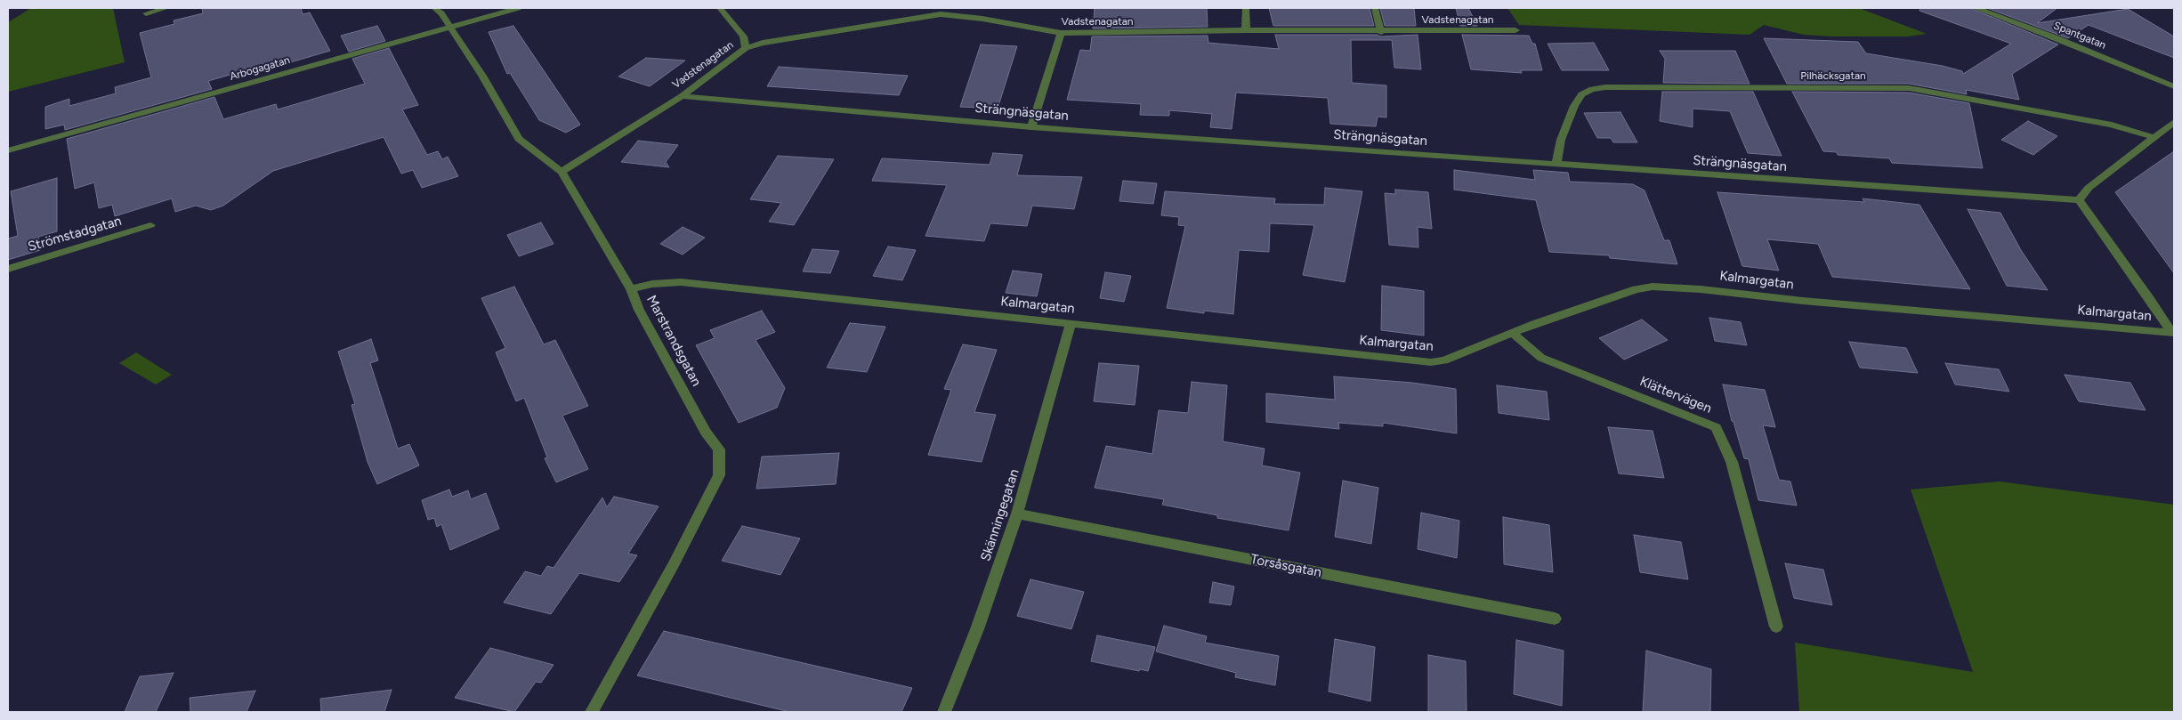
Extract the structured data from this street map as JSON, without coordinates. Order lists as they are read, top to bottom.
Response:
{
  "streets": {
    "street": [
      "Vadstenagatan",
      "Spantgatan",
      "Arbogagatan",
      "Pilhäcksgatan",
      "Strängnäsgatan",
      "Strömstadgatan",
      "Kalmargatan",
      "Marstrandsgatan",
      "Klättervägen",
      "Skänningegatan",
      "Torsåsgatan"
    ]
  },
  "crossings": [
    ["Vadstenagatan", "Strängnäsgatan"],
    ["Vadstenagatan", "Marstrandsgatan"],
    ["Arbogagatan", "Marstrandsgatan"],
    ["Pilhäcksgatan", "Strängnäsgatan"],
    ["Kalmargatan", "Marstrandsgatan"],
    ["Kalmargatan", "Klättervägen"],
    ["Kalmargatan", "Skänningegatan"],
    ["Skänningegatan", "Torsåsgatan"]
  ]
}
